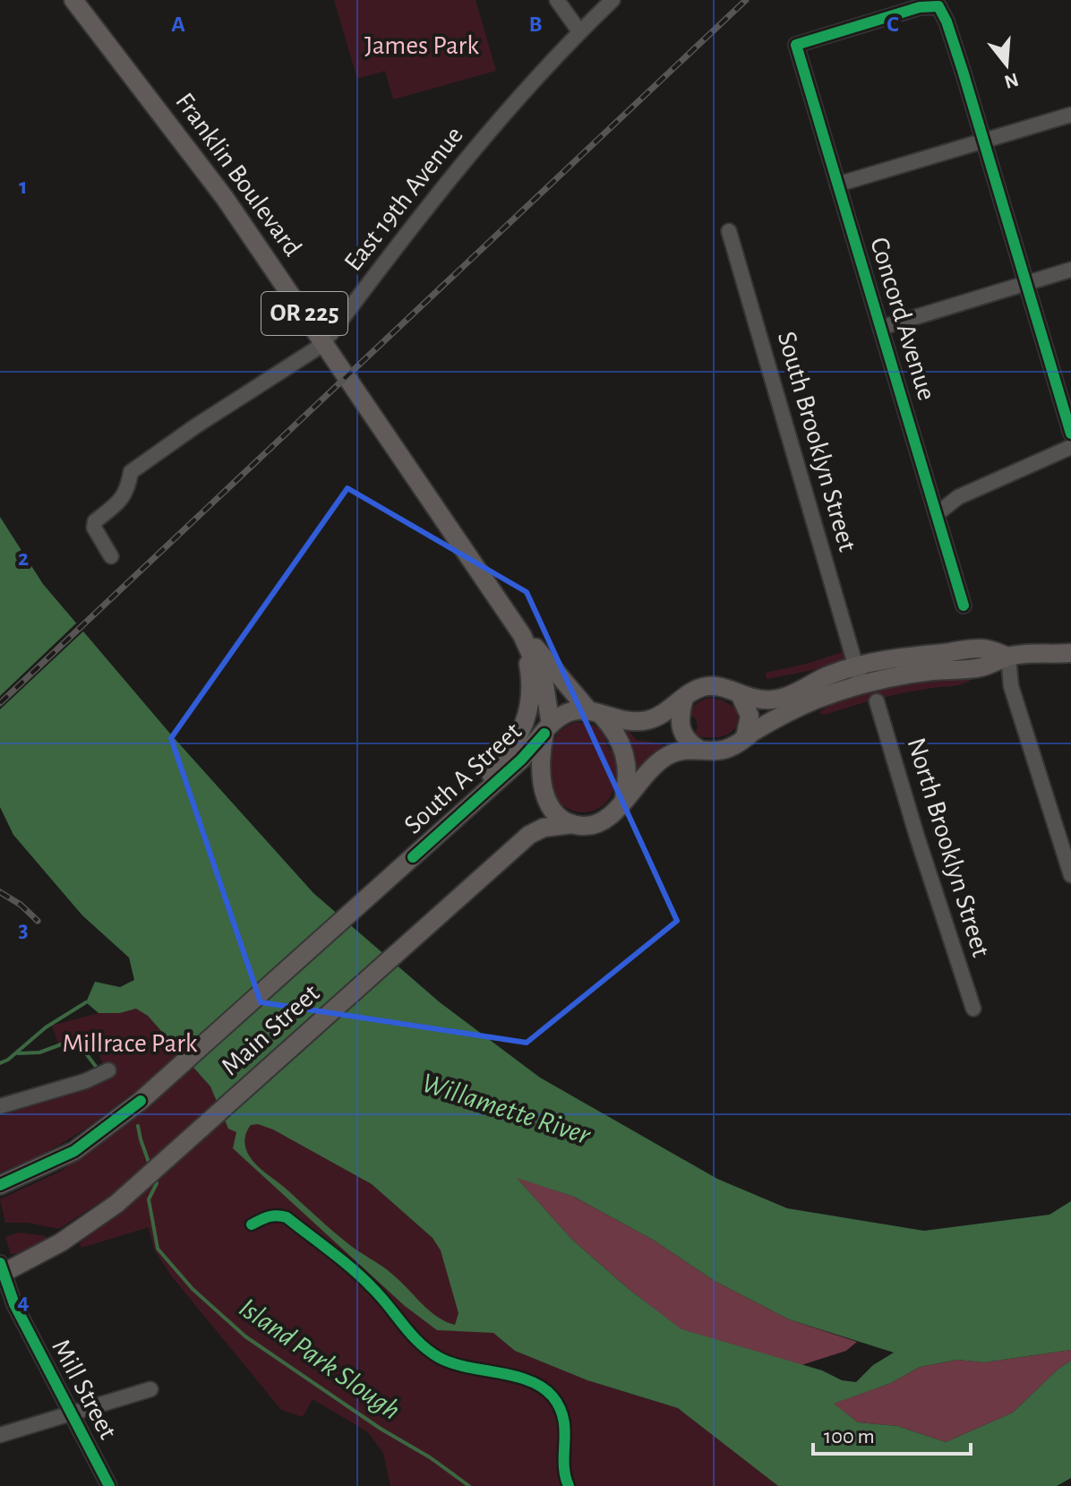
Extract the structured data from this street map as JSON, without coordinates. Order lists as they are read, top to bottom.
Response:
{
  "streets": {
    "main road": [
      "Franklin Boulevard",
      "OR 225",
      "South A Street",
      "Main Street"
    ],
    "street": [
      "East 19th Avenue",
      "Concord Avenue",
      "South Brooklyn Street",
      "North Brooklyn Street",
      "Mill Street"
    ]
  },
  "crossings": [
    ["Franklin Boulevard", "East 19th Avenue"],
    ["Franklin Boulevard", "OR 225"],
    ["Franklin Boulevard", "South A Street"],
    ["Franklin Boulevard", "Main Street"],
    ["OR 225", "South A Street"],
    ["South A Street", "Main Street"],
    ["Main Street", "Mill Street"]
  ],
  "water": ["Willamette River", "Island Park Slough"],
  "parks": ["James Park", "Millrace Park"],
  "scale_bar": "100 m",
  "north": "bottom",
  "grid": {
    "columns": ["A", "B", "C"],
    "rows": [
      "1",
      "2",
      "3",
      "4"
    ]
  }
}
